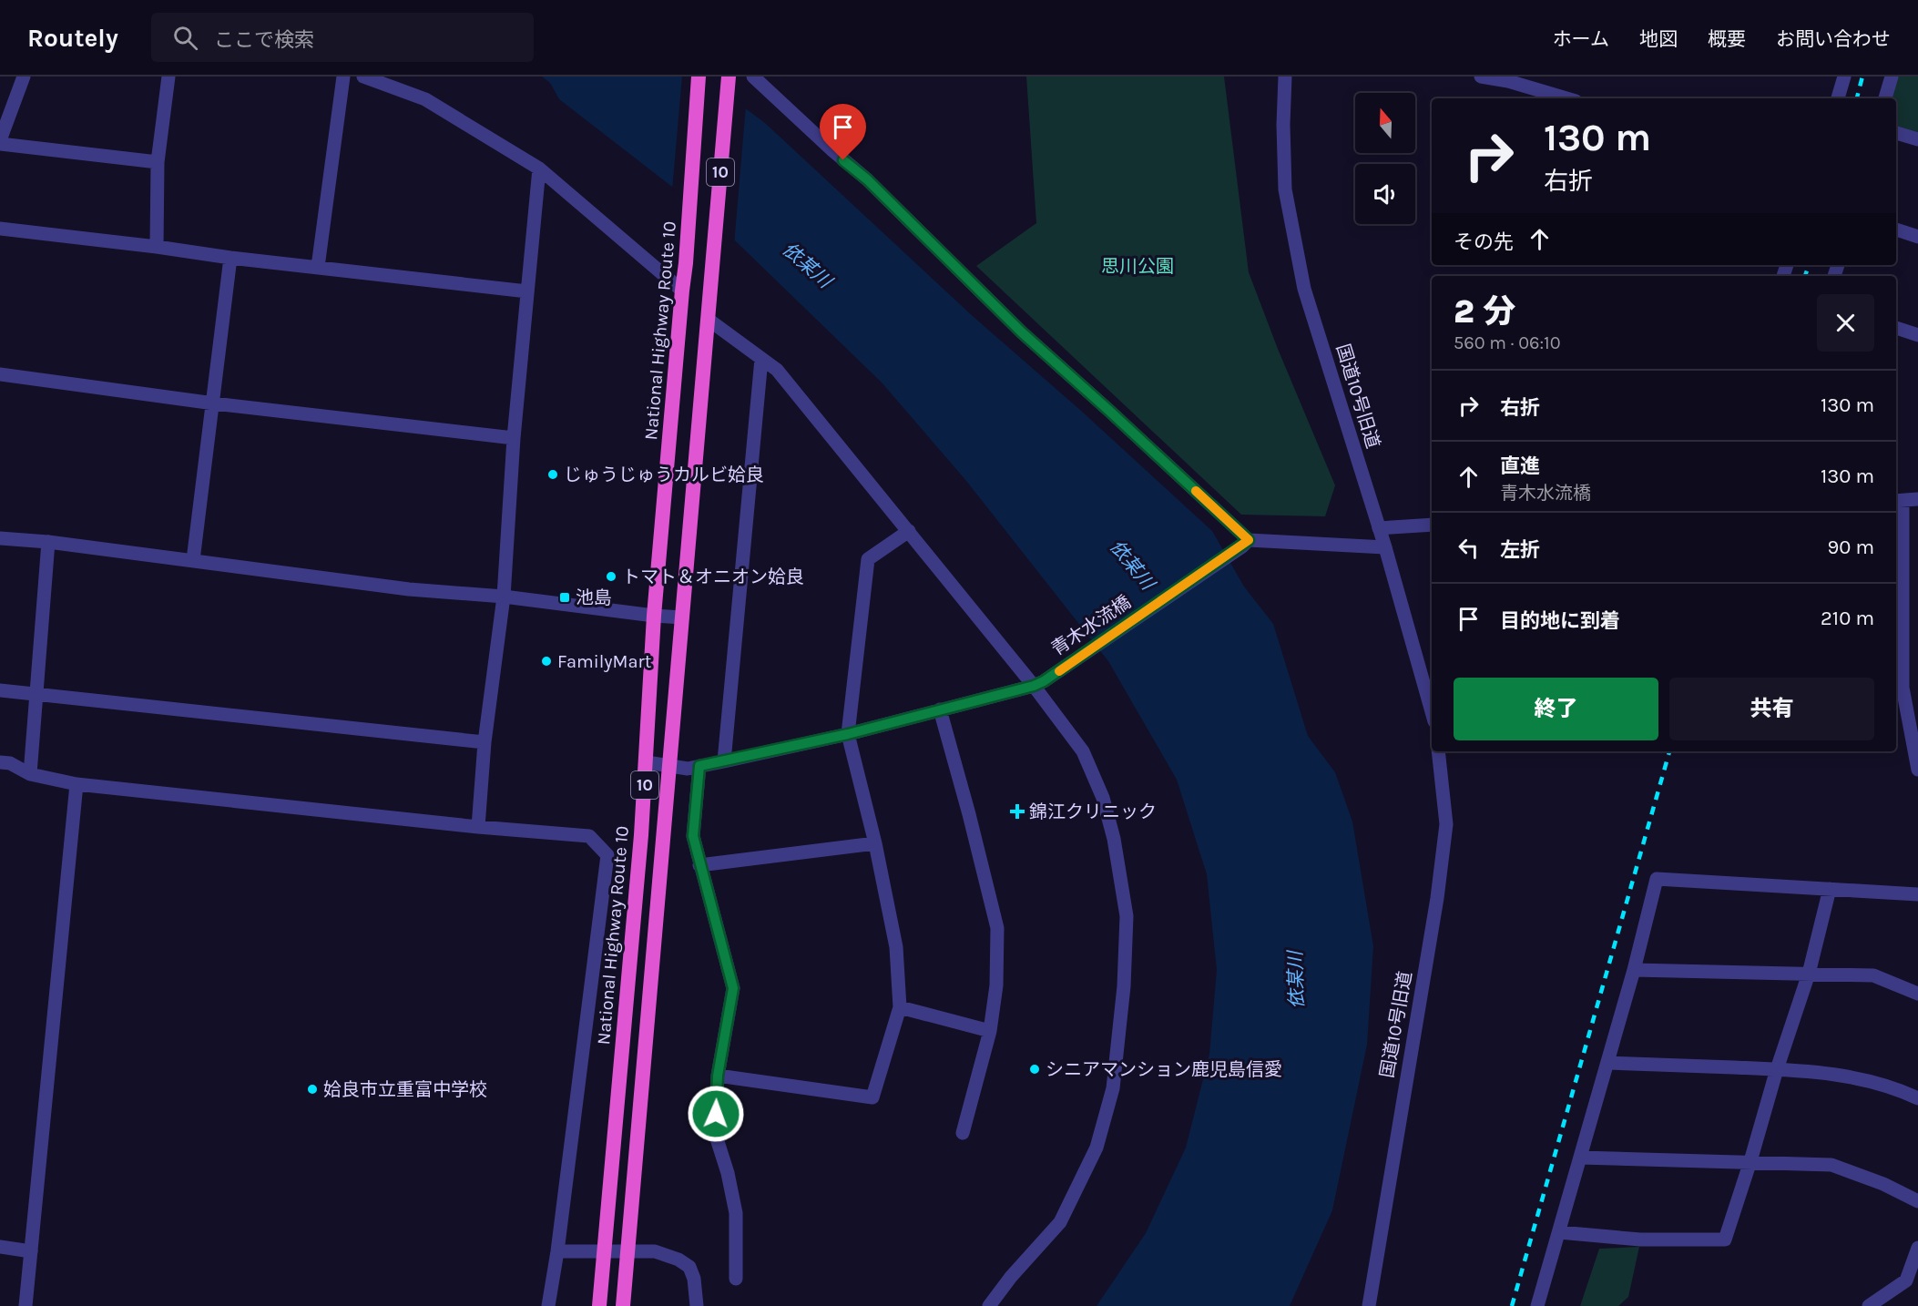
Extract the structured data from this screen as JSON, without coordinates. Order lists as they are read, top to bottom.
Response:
{
  "streets": {
    "highway": ["10", "National Highway Route 10"],
    "street": ["国道10号旧道", "青木水流橋"]
  },
  "water": ["依某川"],
  "parks": ["思川公園"],
  "places": {
    "other": [
      "じゅうじゅうカルビ姶良",
      "トマト＆オニオン姶良",
      "FamilyMart",
      "シニアマンション鹿児島信愛",
      "姶良市立重富中学校"
    ],
    "transit": ["池島"],
    "health": ["錦江クリニック"]
  },
  "north": "top",
  "page": {
    "header": "Routely",
    "search": "ここで検索",
    "nav": [
      "ホーム",
      "地図",
      "概要",
      "お問い合わせ"
    ],
    "turn": ["130 m", "右折"],
    "then": "その先",
    "heading": ["2 分", "560 m · 06:10"],
    "list": [
      {
        "name": "右折",
        "value": "130 m"
      },
      {
        "name": "直進",
        "note": "青木水流橋",
        "value": "130 m"
      },
      {
        "name": "左折",
        "value": "90 m"
      },
      {
        "name": "目的地に到着",
        "value": "210 m"
      }
    ],
    "buttons": ["終了", "共有"]
  }
}
